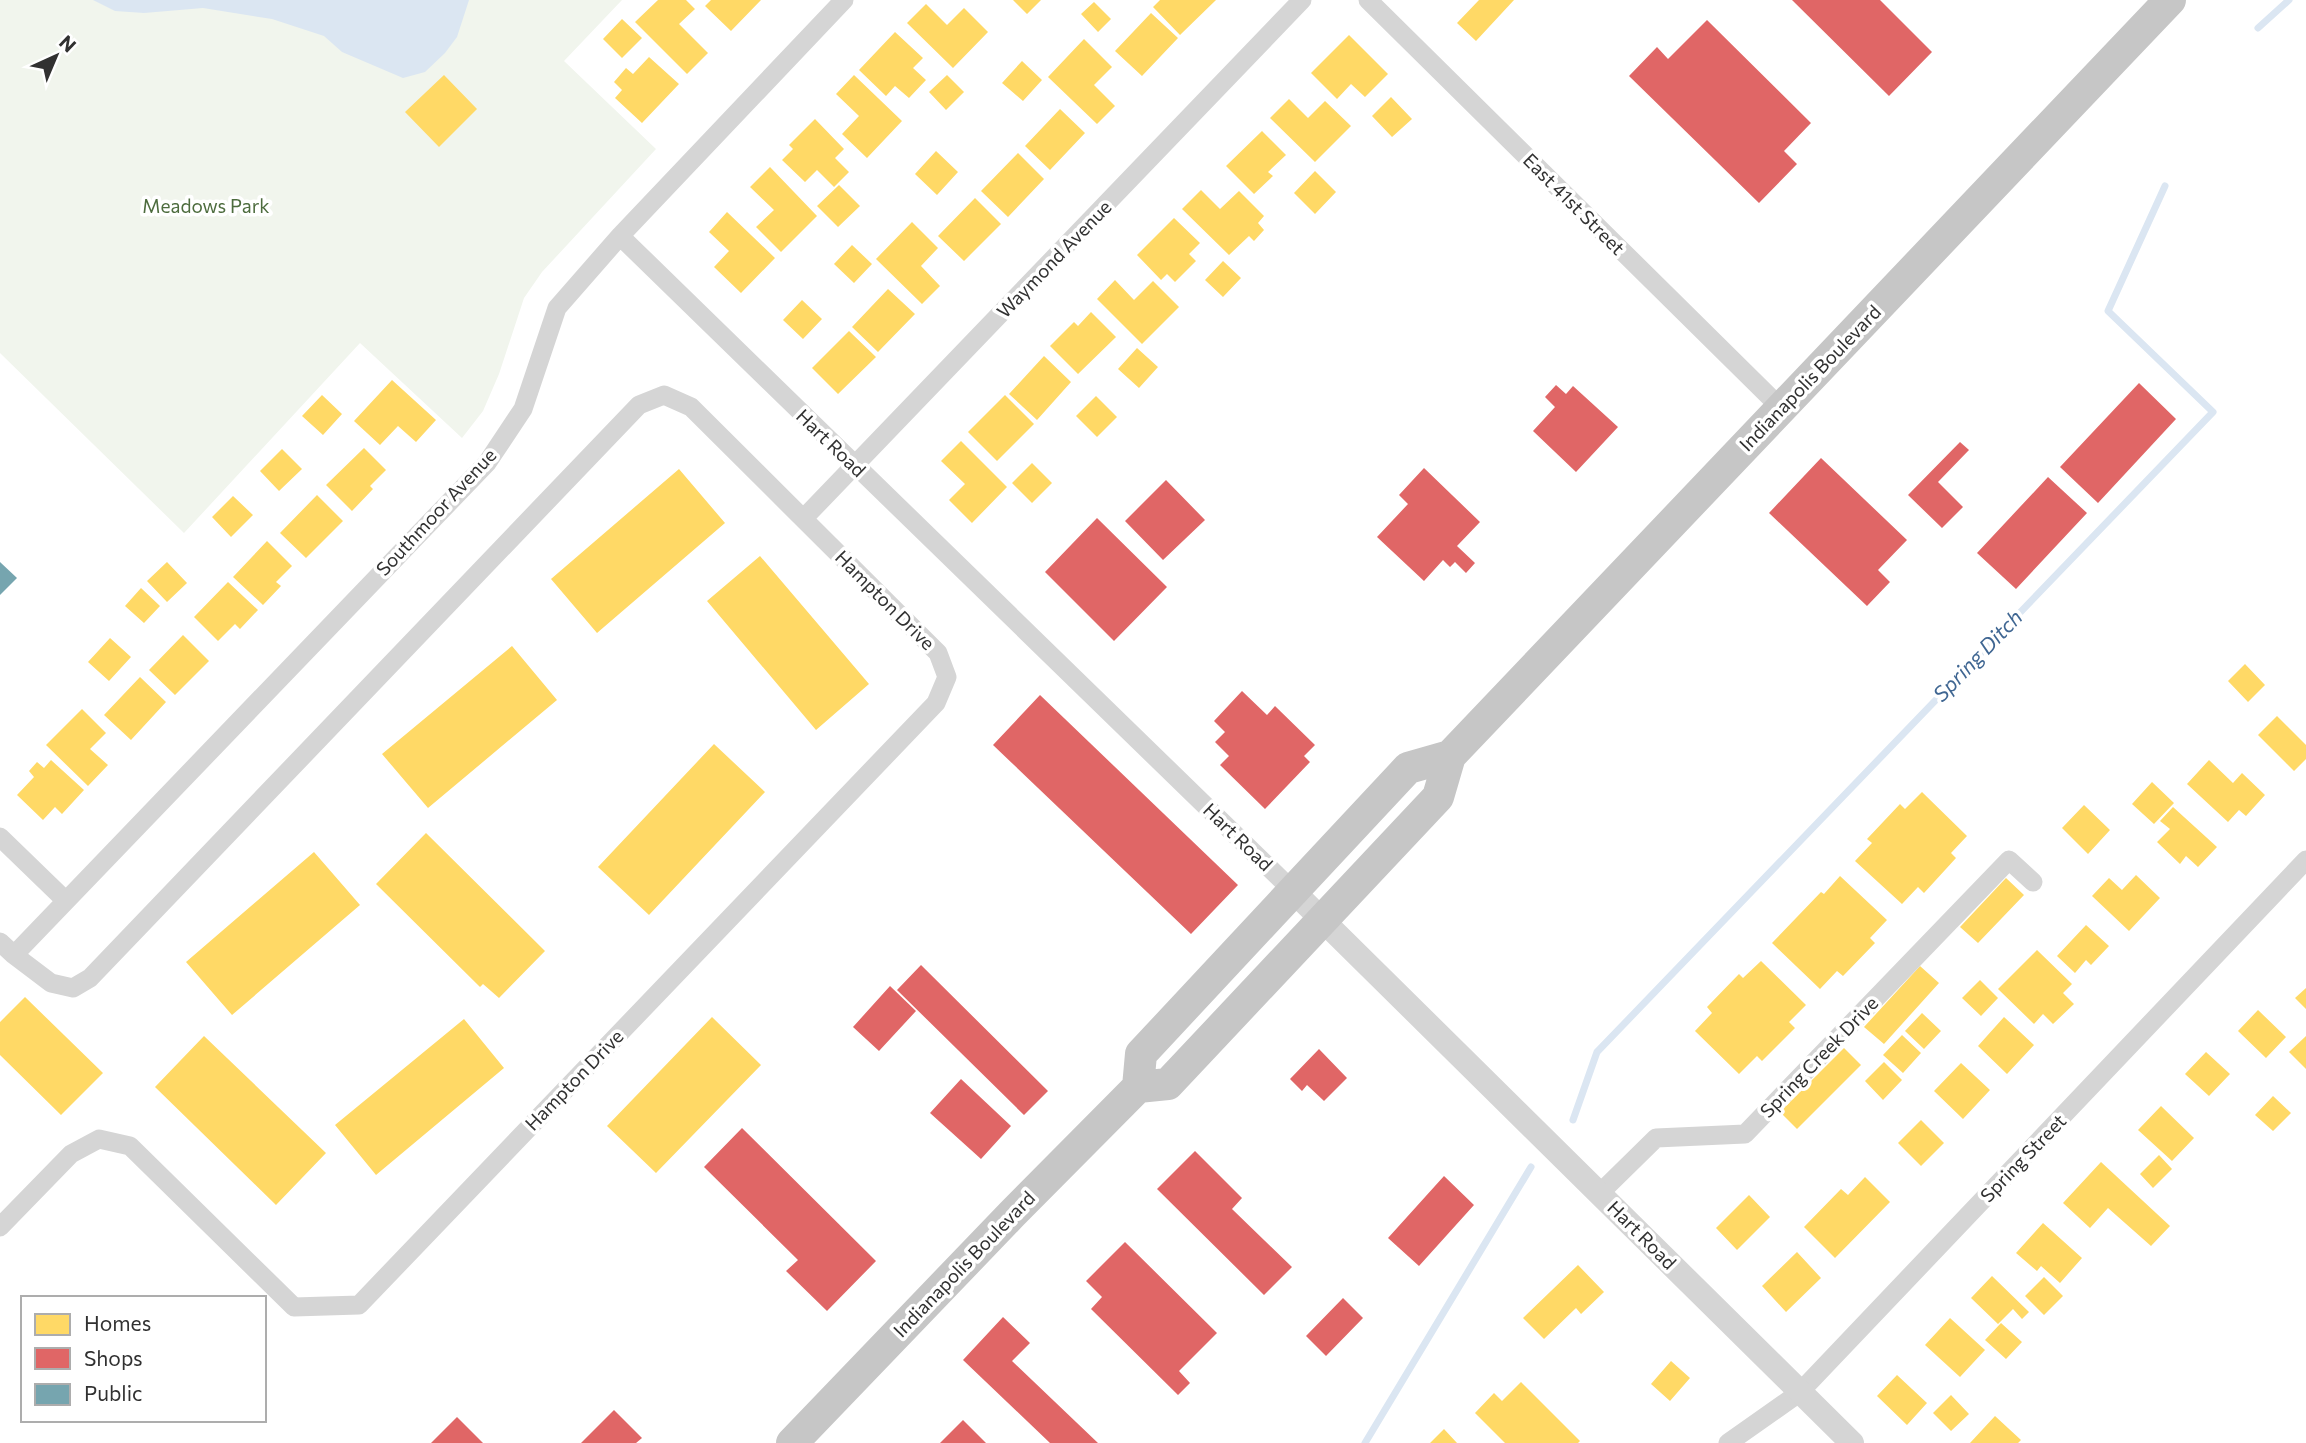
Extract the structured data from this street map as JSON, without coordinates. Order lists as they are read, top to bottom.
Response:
{
  "streets": {
    "highway": ["Indianapolis Boulevard"],
    "street": [
      "East 41st Street",
      "Waymond Avenue",
      "Hart Road",
      "Southmoor Avenue",
      "Hampton Drive",
      "Spring Creek Drive",
      "Spring Street"
    ]
  },
  "crossings": [
    ["East 41st Street", "Indianapolis Boulevard"],
    ["Waymond Avenue", "Hart Road"],
    ["Waymond Avenue", "Hampton Drive"],
    ["Indianapolis Boulevard", "Hart Road"],
    ["Hart Road", "Southmoor Avenue"],
    ["Hart Road", "Spring Creek Drive"],
    ["Hart Road", "Spring Street"],
    ["Southmoor Avenue", "Hampton Drive"]
  ],
  "water": ["Spring Ditch"],
  "parks": ["Meadows Park"],
  "legend": ["Homes", "Shops", "Public"],
  "north": "top right"
}
